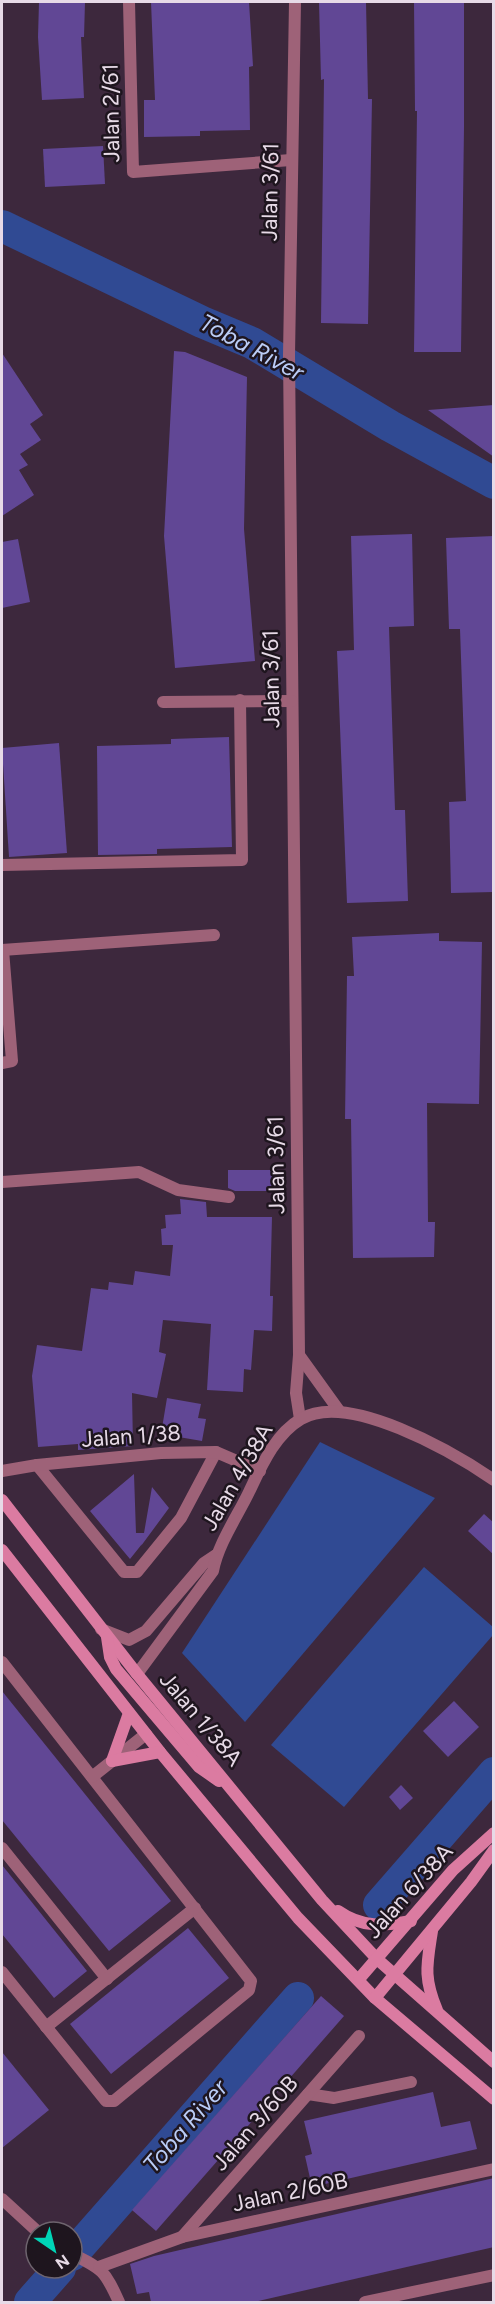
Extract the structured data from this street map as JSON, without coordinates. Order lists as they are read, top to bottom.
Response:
{
  "streets": {
    "main road": ["Jalan 1/38A", "Jalan 6/38A"],
    "street": [
      "Jalan 2/61",
      "Jalan 3/61",
      "Jalan 1/38",
      "Jalan 4/38A",
      "Jalan 3/60B",
      "Jalan 2/60B"
    ]
  },
  "crossings": [
    ["Jalan 2/61", "Jalan 3/61"],
    ["Jalan 3/61", "Jalan 4/38A"],
    ["Jalan 1/38", "Jalan 4/38A"],
    ["Jalan 4/38A", "Jalan 1/38A"],
    ["Jalan 1/38A", "Jalan 6/38A"],
    ["Jalan 3/60B", "Jalan 2/60B"]
  ],
  "water": ["Toba River"],
  "north": "bottom right"
}
